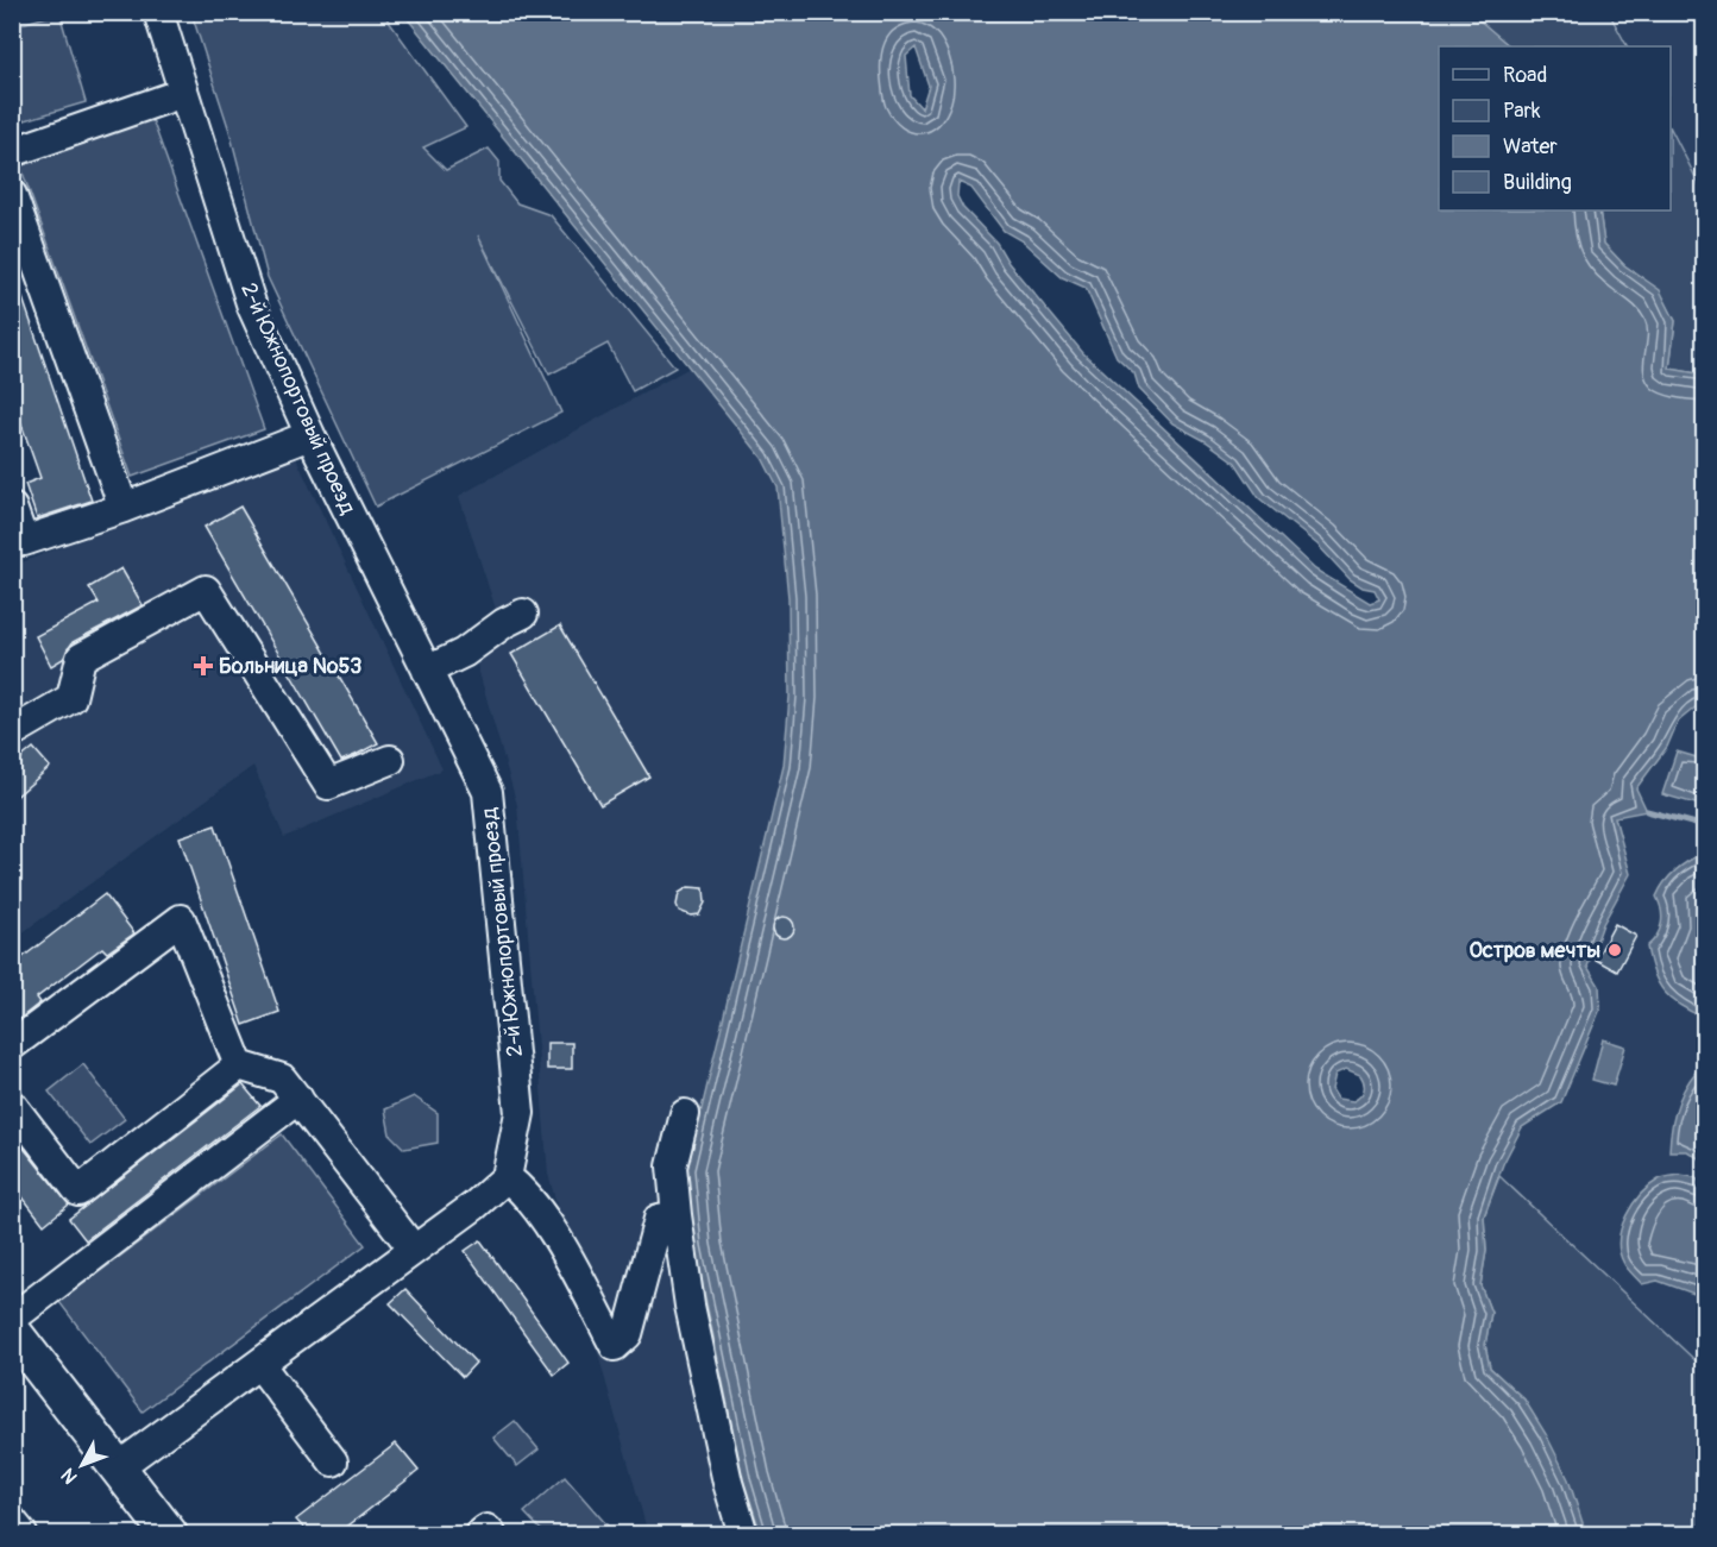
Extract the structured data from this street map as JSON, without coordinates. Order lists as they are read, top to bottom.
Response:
{
  "streets": {
    "street": ["2-й Южнопортовый проезд"]
  },
  "places": {
    "health": ["Больница №53"],
    "other": ["Остров мечты"]
  },
  "legend": [
    "Road",
    "Park",
    "Water",
    "Building"
  ],
  "north": "bottom left"
}
